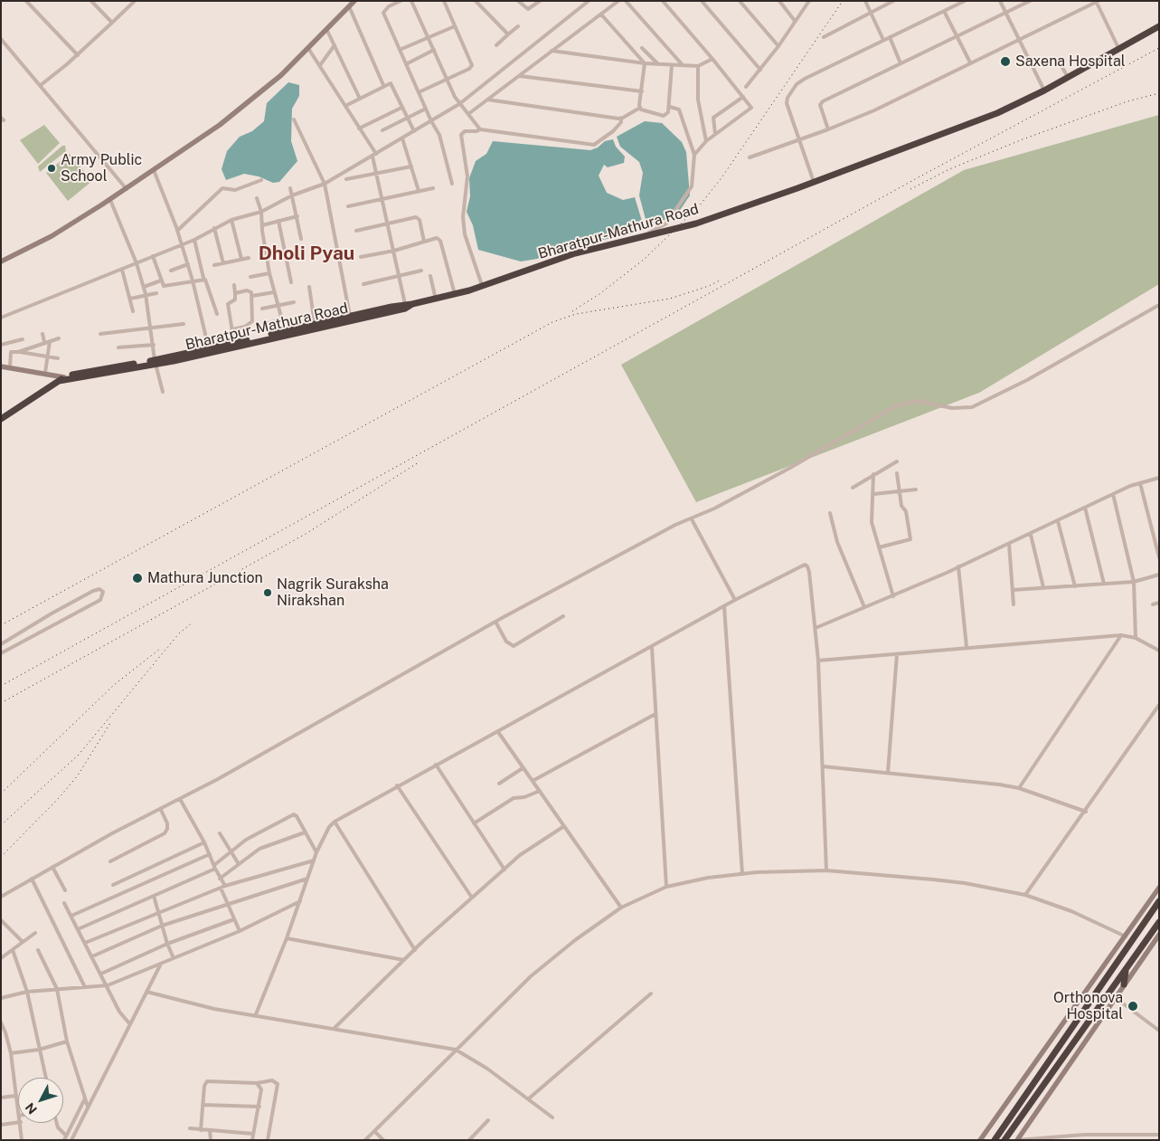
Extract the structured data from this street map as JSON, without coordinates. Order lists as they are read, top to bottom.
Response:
{
  "streets": {
    "highway": ["Bharatpur-Mathura Road"]
  },
  "districts": ["Dholi Pyau"],
  "places": [
    "Saxena Hospital",
    "Army Public School",
    "Mathura Junction",
    "Nagrik Suraksha Nirakshan",
    "Orthonova Hospital"
  ],
  "north": "bottom left"
}
